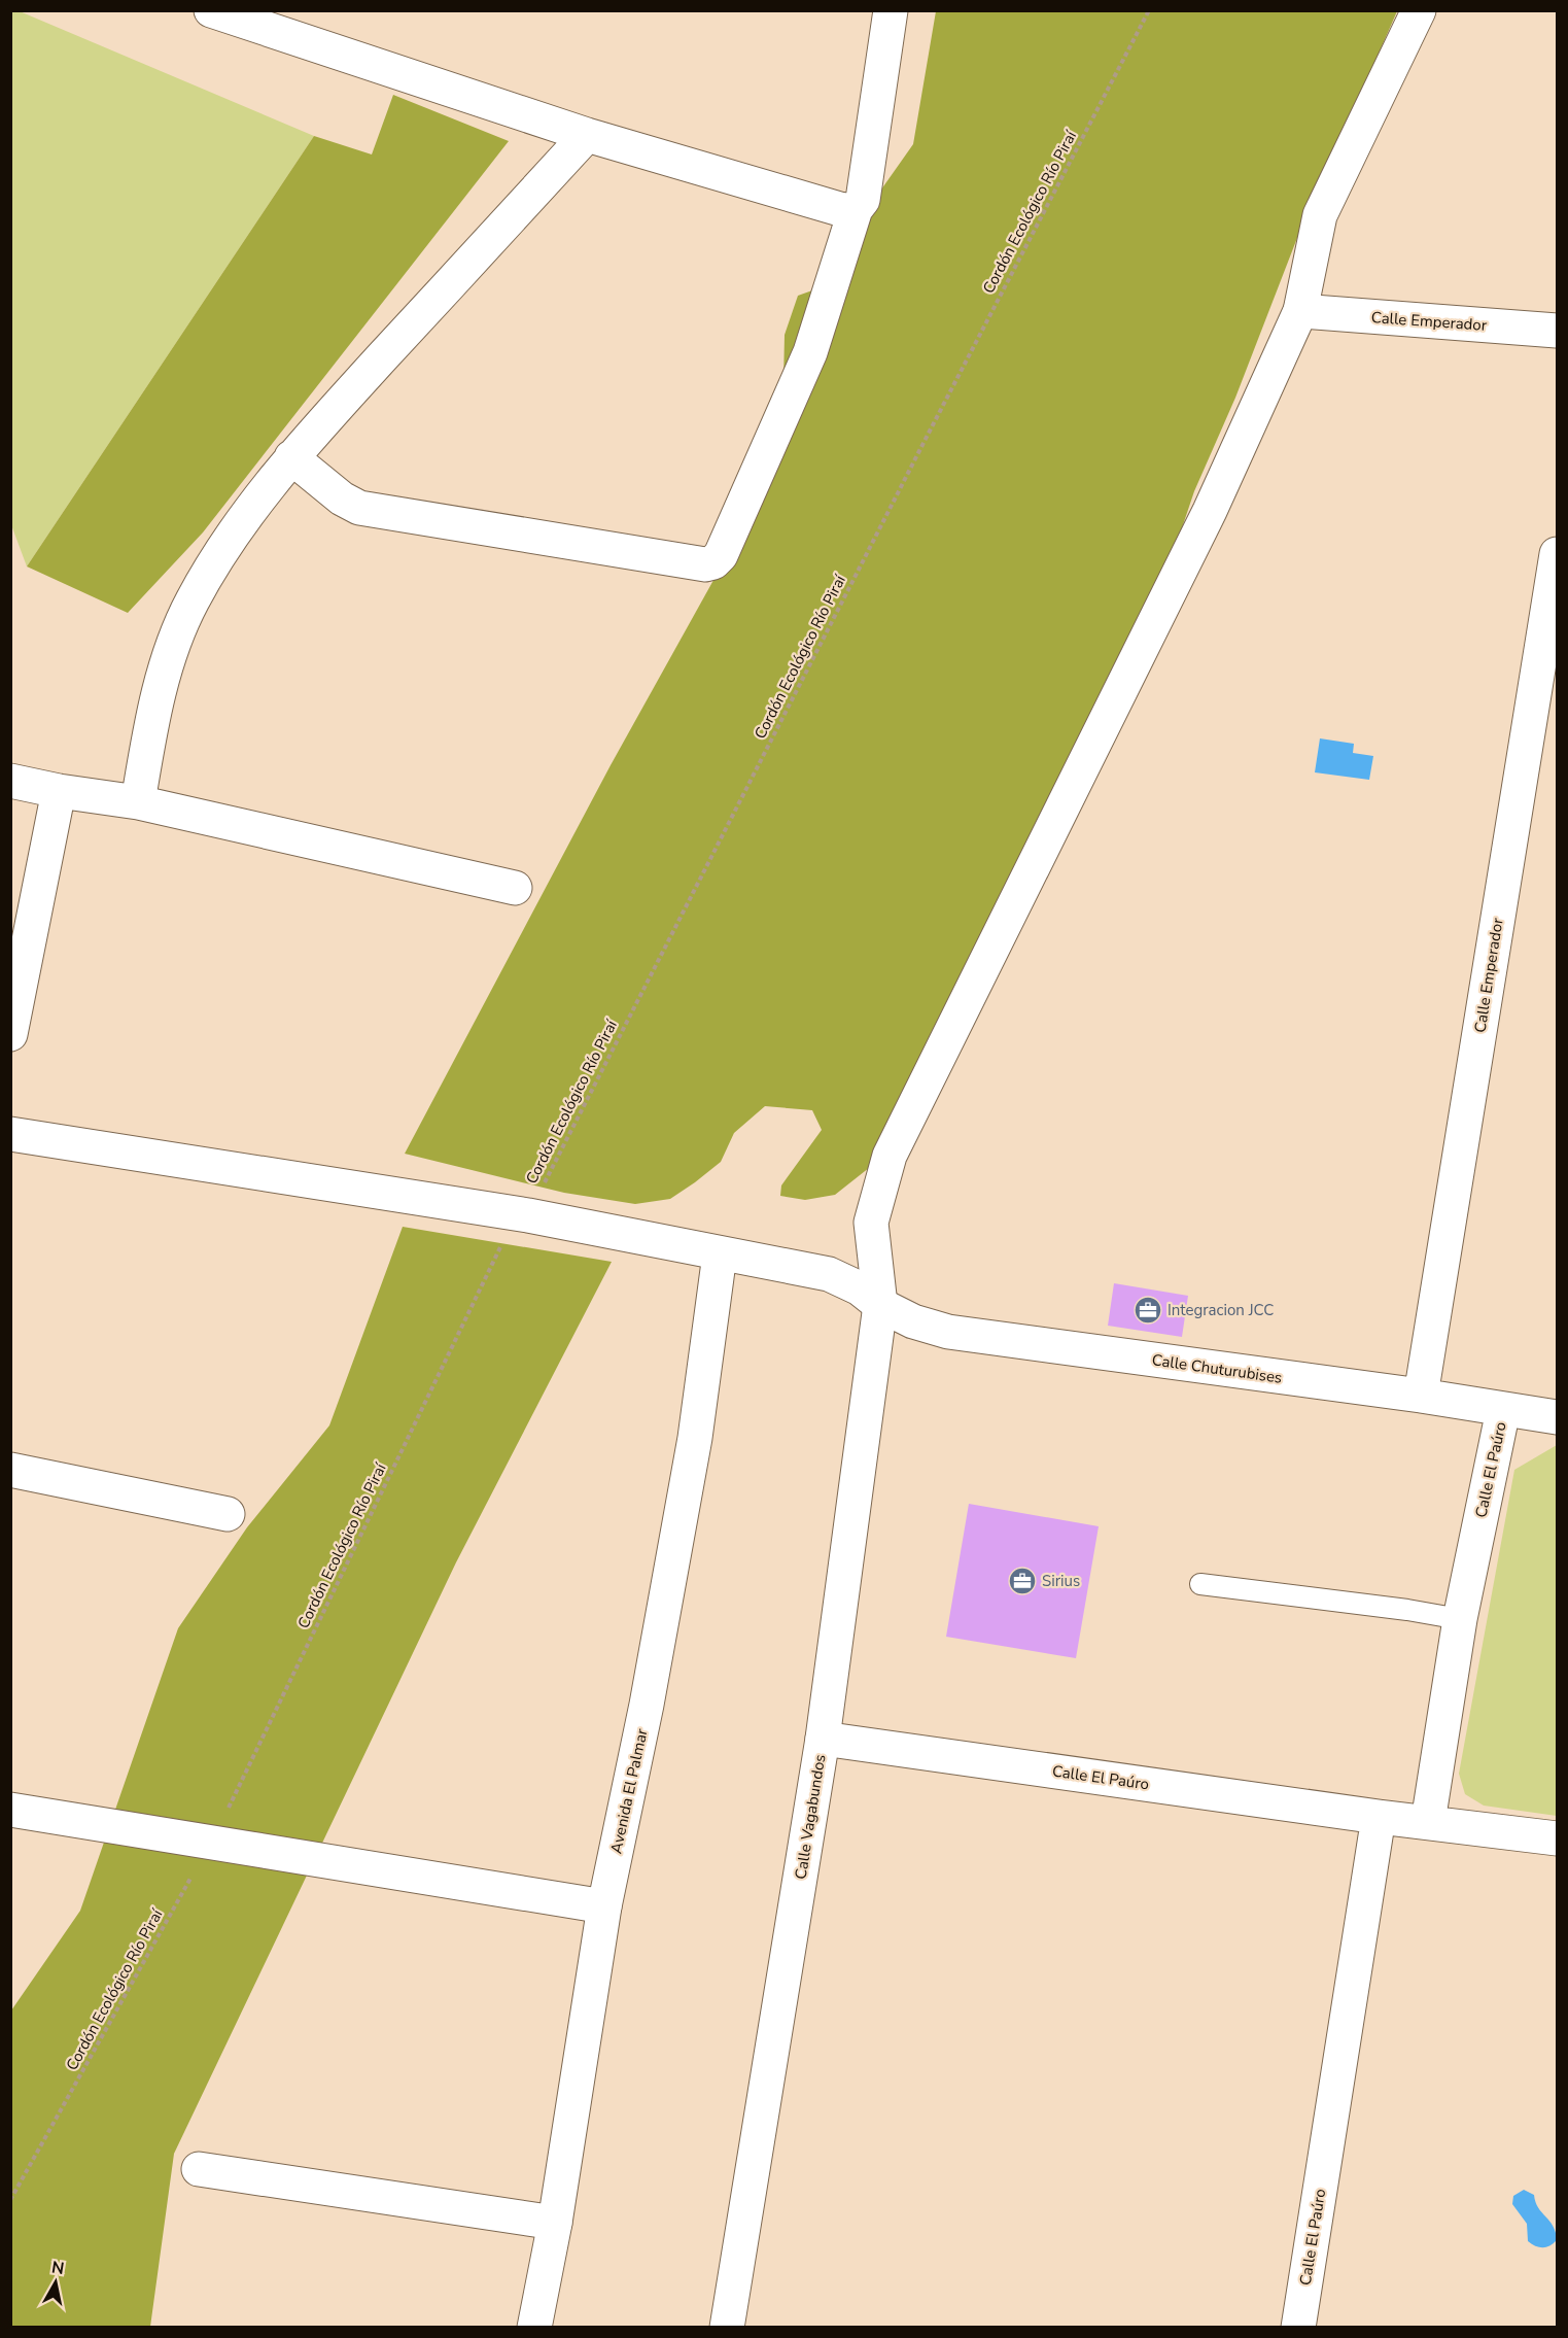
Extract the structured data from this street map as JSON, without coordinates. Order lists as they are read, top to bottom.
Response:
{
  "streets": {
    "street": [
      "Calle Emperador",
      "Calle Chuturubises",
      "Calle El Paúro",
      "Avenida El Palmar",
      "Calle Vagabundos"
    ],
    "path": ["Cordón Ecológico Río Piraí"]
  },
  "crossings": [
    ["Cordón Ecológico Río Piraí", "Calle Chuturubises"],
    ["Calle Emperador", "Calle Chuturubises"],
    ["Calle Emperador", "Calle Vagabundos"],
    ["Calle Chuturubises", "Calle El Paúro"],
    ["Calle Chuturubises", "Avenida El Palmar"],
    ["Calle Chuturubises", "Calle Vagabundos"],
    ["Calle El Paúro", "Calle Vagabundos"]
  ],
  "places": {
    "office": ["Integracion JCC", "Sirius"]
  },
  "north": "top"
}
